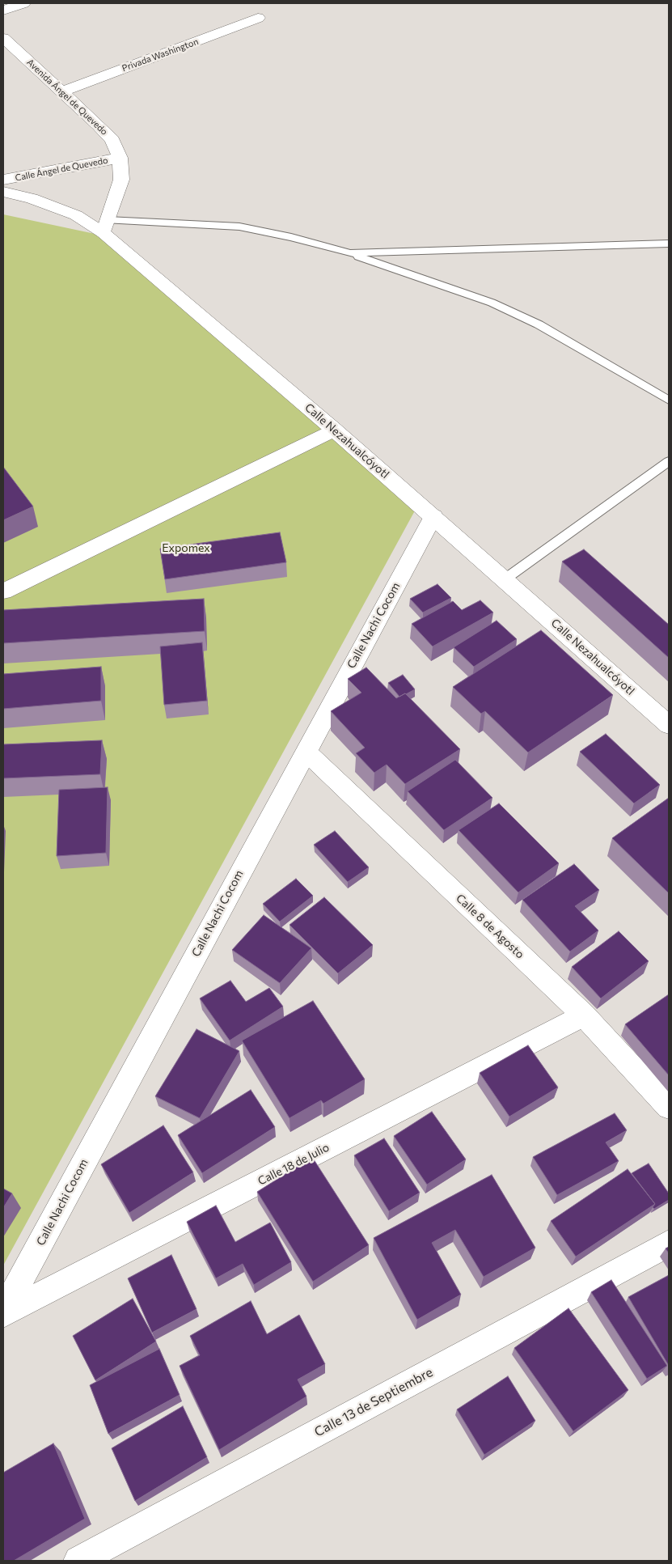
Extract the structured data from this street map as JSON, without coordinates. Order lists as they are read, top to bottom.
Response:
{
  "streets": {
    "street": [
      "Privada Washington",
      "Avenida Ángel de Quevedo",
      "Calle Ángel de Quevedo",
      "Calle Nezahualcóyotl",
      "Calle Nachi Cocom",
      "Calle 8 de Agosto",
      "Calle 18 de Julio",
      "Calle 13 de Septiembre"
    ]
  },
  "crossings": [
    ["Privada Washington", "Avenida Ángel de Quevedo"],
    ["Avenida Ángel de Quevedo", "Calle Ángel de Quevedo"],
    ["Avenida Ángel de Quevedo", "Calle Nezahualcóyotl"],
    ["Calle Nezahualcóyotl", "Calle Nachi Cocom"],
    ["Calle Nachi Cocom", "Calle 8 de Agosto"],
    ["Calle Nachi Cocom", "Calle 18 de Julio"],
    ["Calle 8 de Agosto", "Calle 18 de Julio"]
  ],
  "parks": ["Expomex"]
}
